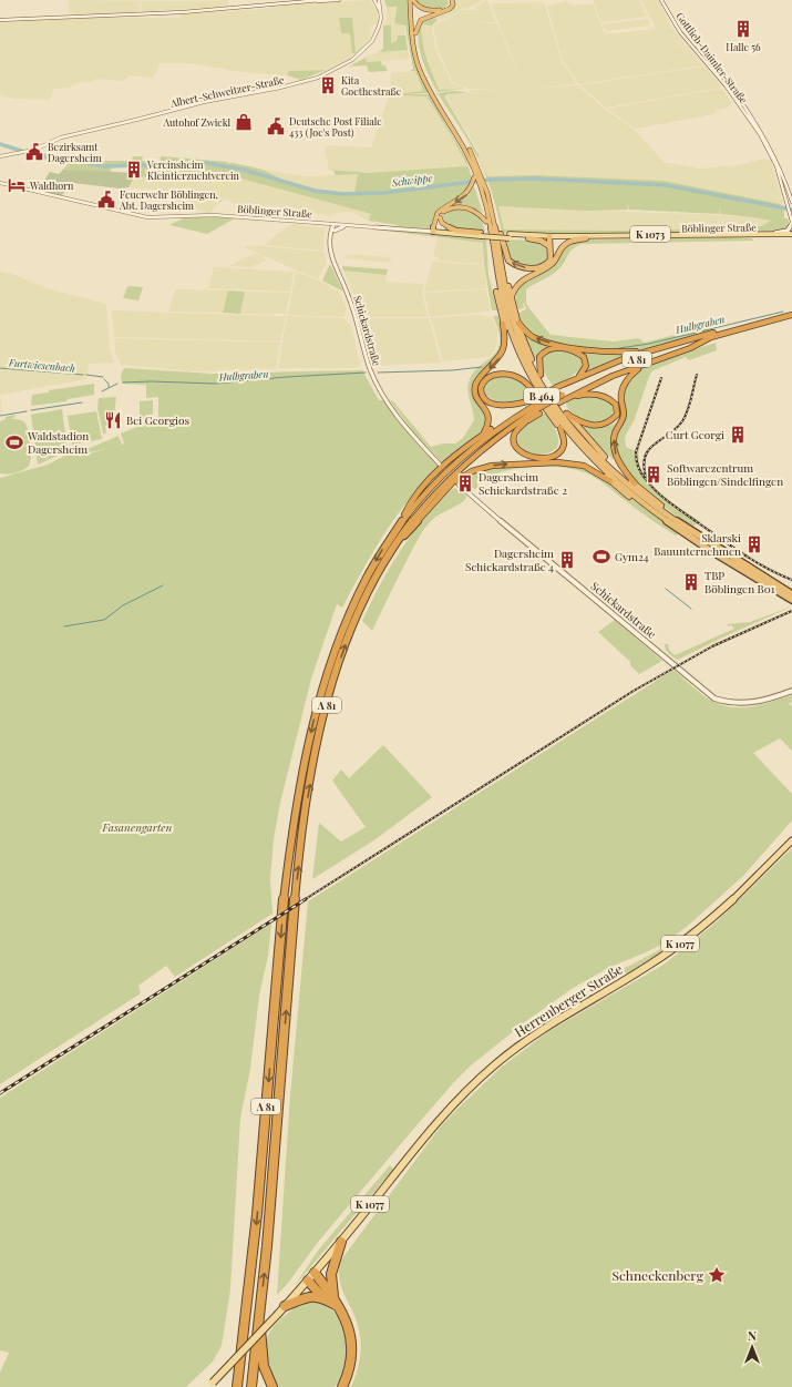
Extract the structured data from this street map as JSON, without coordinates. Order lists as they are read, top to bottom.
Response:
{
  "streets": {
    "highway": ["A 81", "B 464"],
    "main road": [
      "Gottlieb-Daimler-Straße",
      "Böblinger Straße",
      "K 1073",
      "K 1077",
      "Herrenberger Straße"
    ],
    "street": ["Albert-Schweitzer-Straße", "Schickardstraße"]
  },
  "crossings": [
    ["Böblinger Straße", "Schickardstraße"],
    ["K 1077", "Herrenberger Straße"]
  ],
  "water": ["Schwippe", "Hulbgraben", "Furtwiesenbach"],
  "parks": ["Fasanengarten"],
  "places": {
    "building": [
      "Halle 56",
      "Kita Goethestraße",
      "Vereinsheim Kleintierzuchtverein",
      "Curt Georgi",
      "Softwarezentrum Böblingen/Sindelfingen",
      "Dagersheim Schickardstraße 2",
      "Sklarski Bauunternehmen",
      "Dagersheim Schickardstraße 4",
      "TBP Böblingen B01"
    ],
    "shop": ["Autohof Zwickl"],
    "public building": ["Deutsche Post Filiale 433 (Joe's Post)", "Bezirksamt Dagersheim", "Feuerwehr Böblingen, Abt. Dagersheim"],
    "hotel": ["Waldhorn"],
    "restaurant": ["Bei Georgios"],
    "sports": ["Waldstadion Dagersheim", "Gym24"],
    "place": ["Schneckenberg"]
  },
  "north": "top"
}
